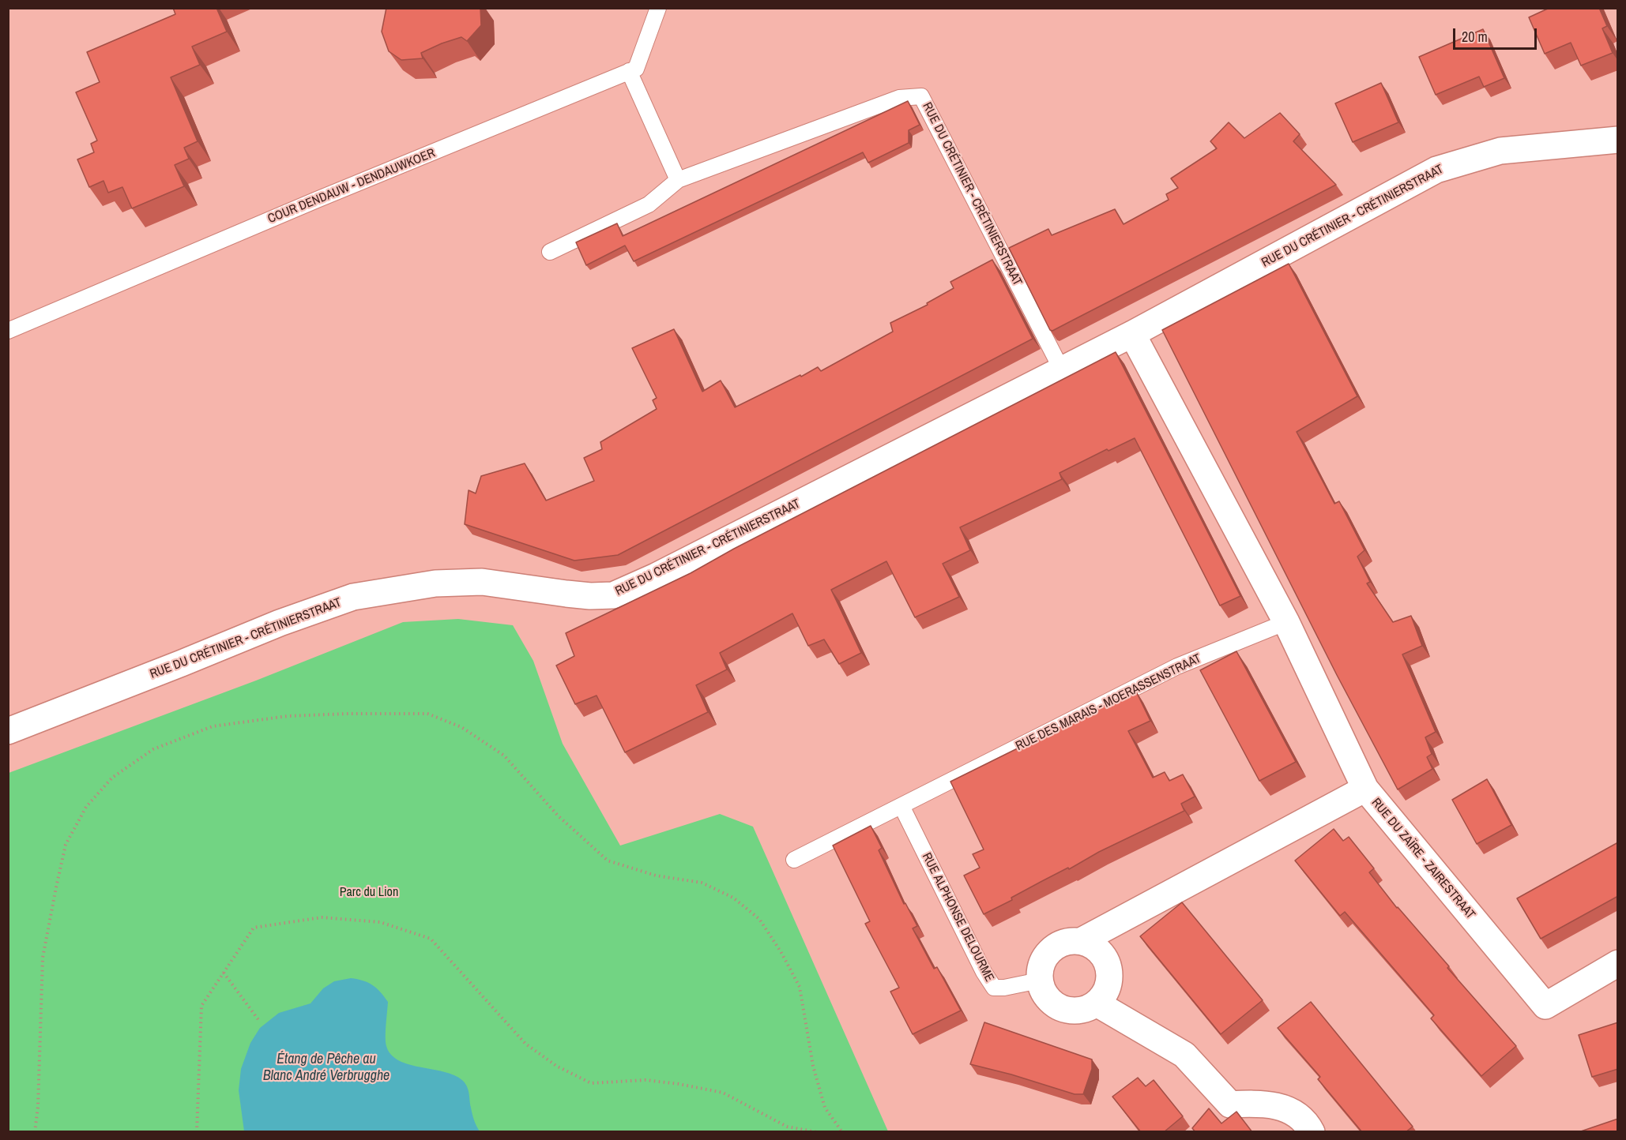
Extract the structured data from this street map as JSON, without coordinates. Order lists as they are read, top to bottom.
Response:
{
  "streets": {
    "street": ["RUE DU CRÉTINIER - CRÉTINIERSTRAAT", "RUE DU ZAÏRE - ZAIRESTRAAT"],
    "lane": ["COUR DENDAUW - DENDAUWKOER", "RUE DES MARAIS - MOERASSENSTRAAT", "RUE ALPHONSE DELOURME"]
  },
  "crossings": [
    ["RUE DES MARAIS - MOERASSENSTRAAT", "RUE DU ZAÏRE - ZAIRESTRAAT"],
    ["RUE DES MARAIS - MOERASSENSTRAAT", "RUE ALPHONSE DELOURME"]
  ],
  "water": ["Étang de Pêche au Blanc André Verbrugghe"],
  "parks": ["Parc du Lion"],
  "scale_bar": "20 m"
}
